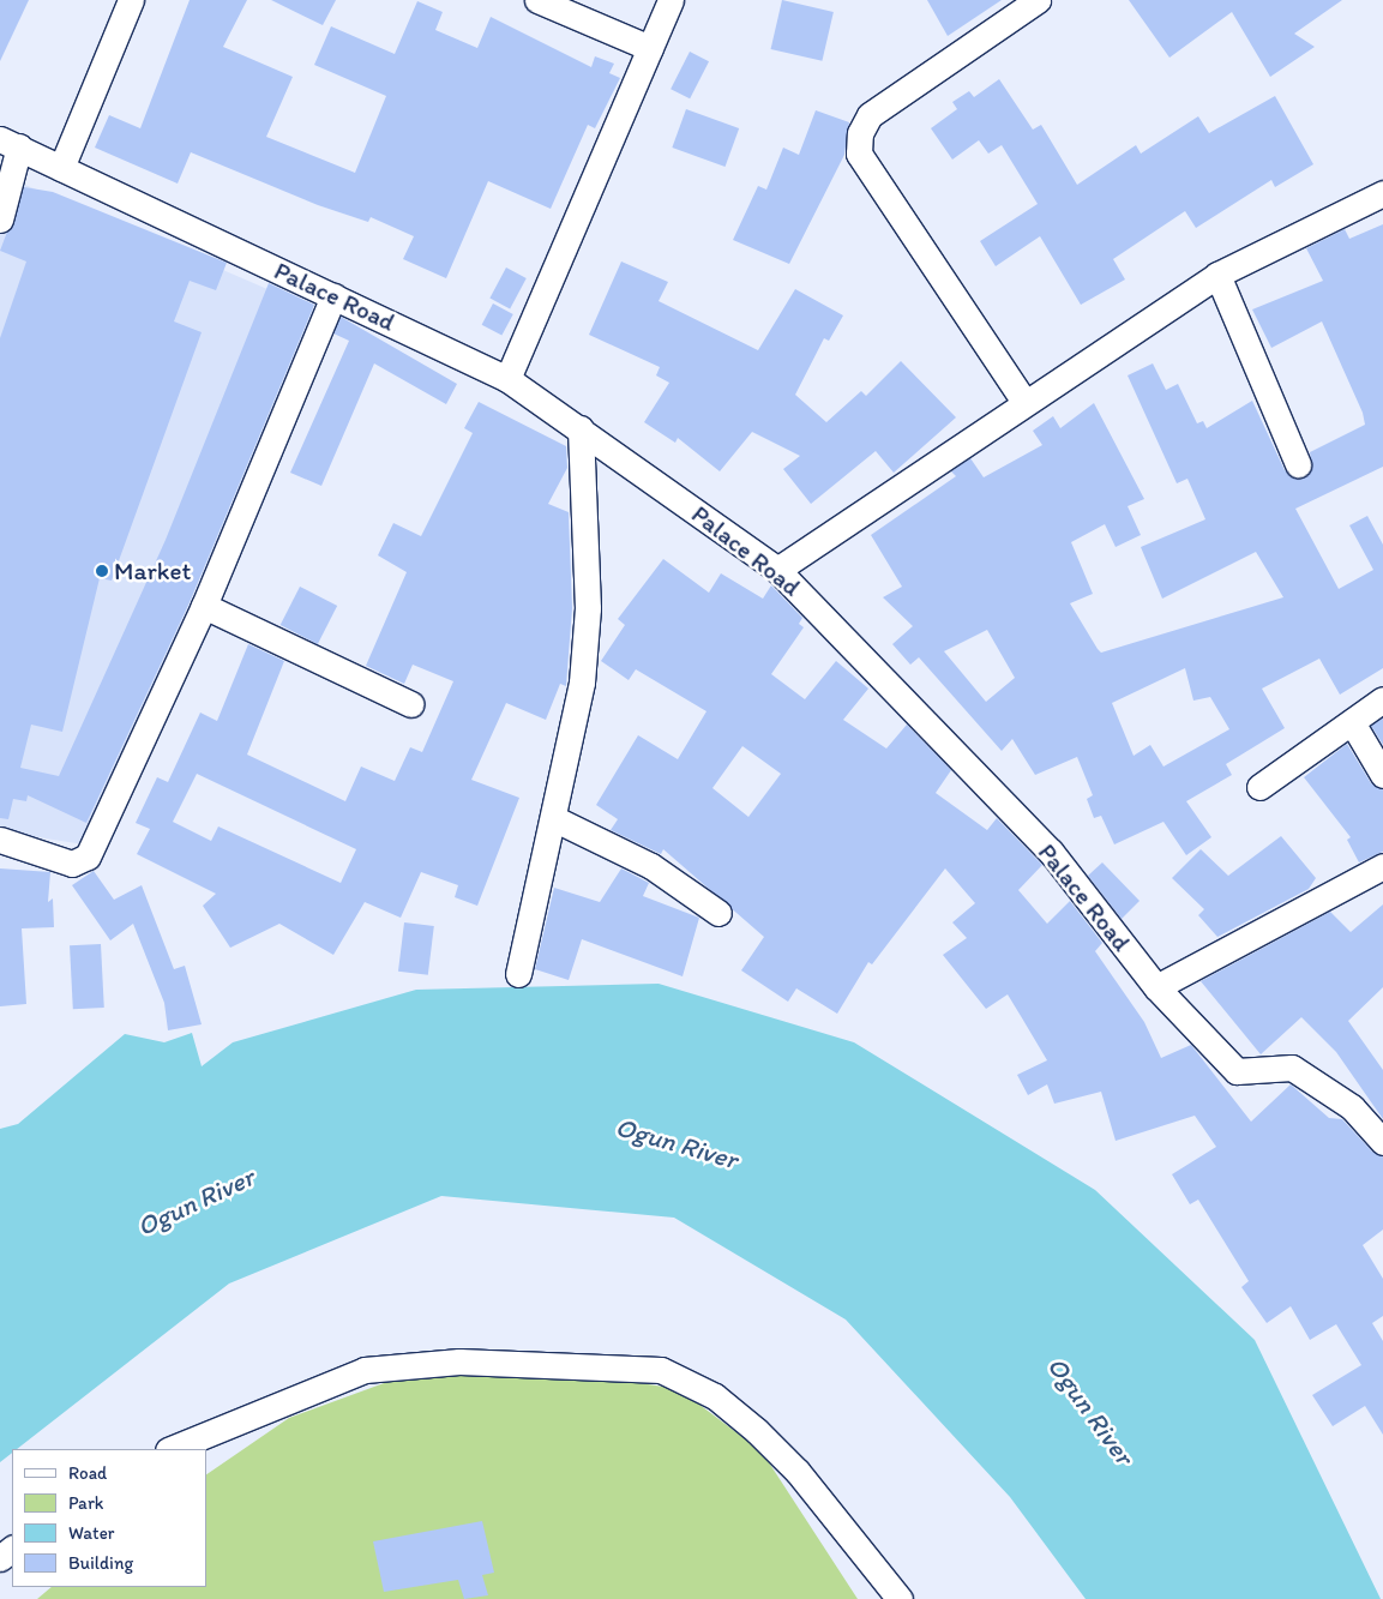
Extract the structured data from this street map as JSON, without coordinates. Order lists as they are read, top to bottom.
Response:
{
  "streets": {
    "street": ["Palace Road"]
  },
  "water": ["Ogun River"],
  "places": ["Market"],
  "legend": [
    "Road",
    "Park",
    "Water",
    "Building"
  ]
}
